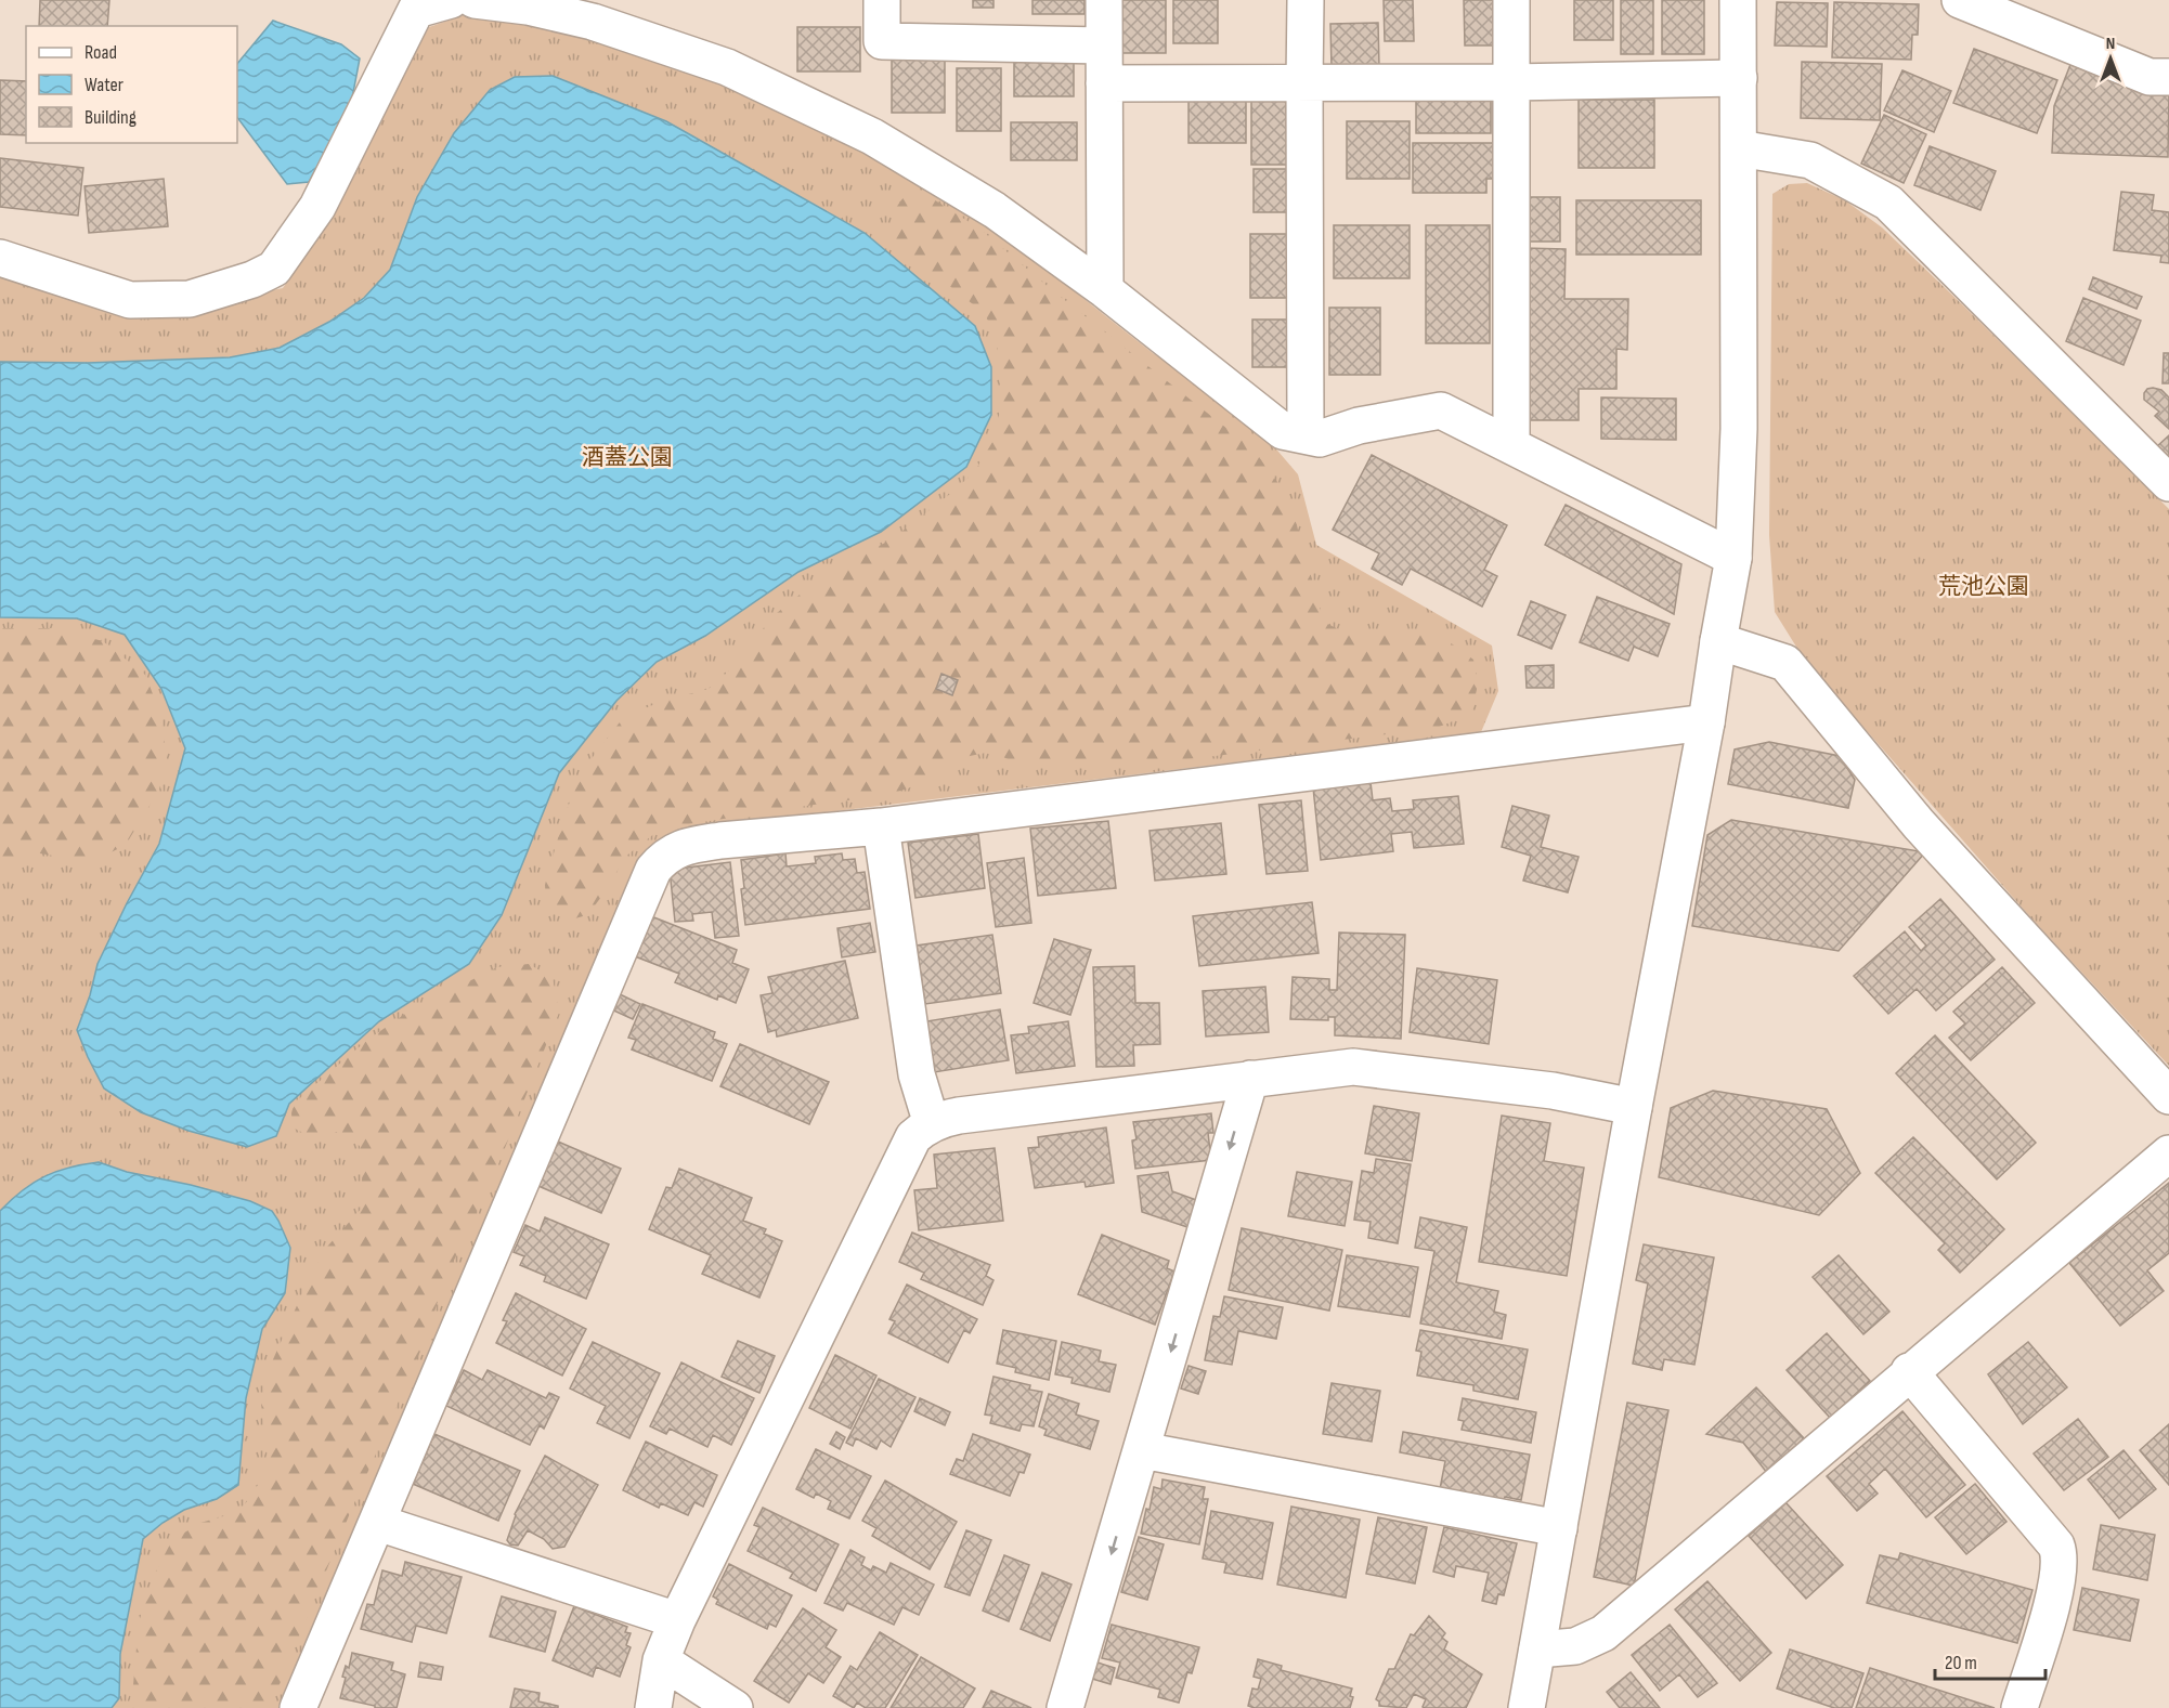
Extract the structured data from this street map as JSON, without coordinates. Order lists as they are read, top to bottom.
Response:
{
  "parks": ["酒蓋公園", "荒池公園"],
  "legend": ["Road", "Water", "Building"],
  "scale_bar": "20 m",
  "north": "top"
}
